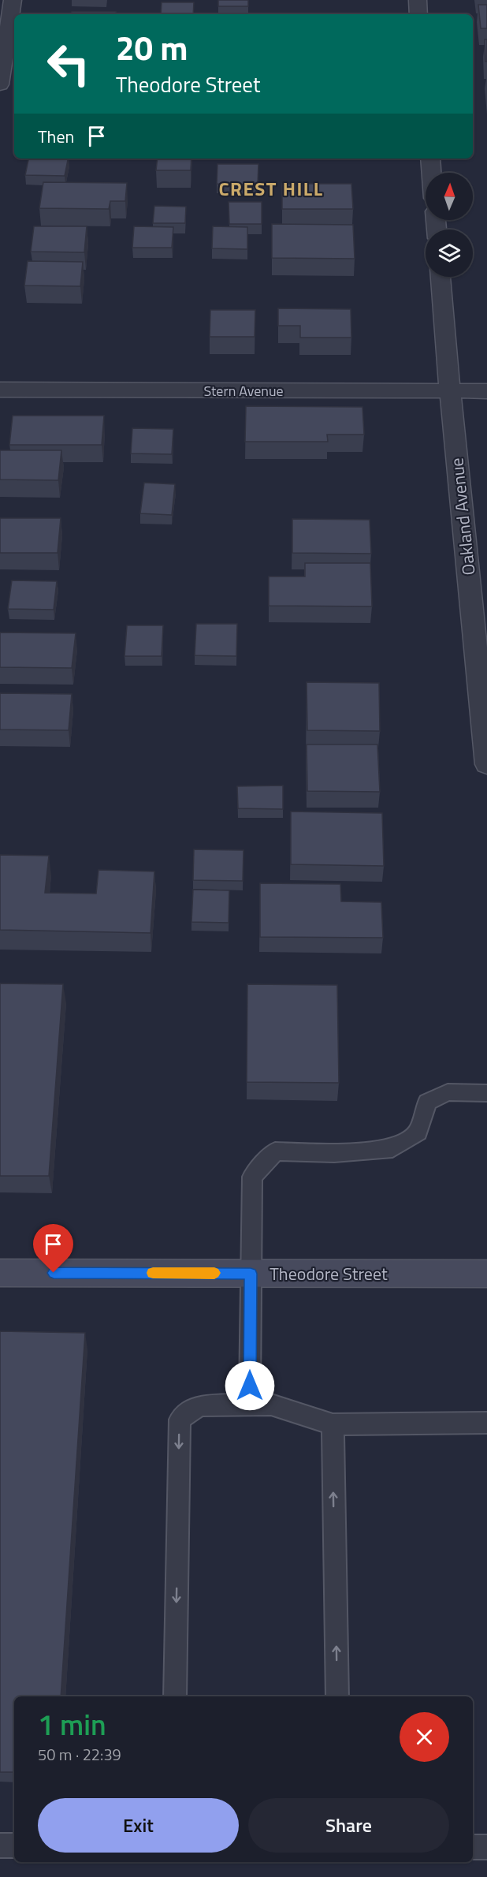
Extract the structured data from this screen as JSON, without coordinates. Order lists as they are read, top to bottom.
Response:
{
  "streets": {
    "main road": ["Theodore Street"],
    "street": ["Stern Avenue", "Oakland Avenue"]
  },
  "crossings": [
    ["Stern Avenue", "Oakland Avenue"]
  ],
  "districts": ["CREST HILL"],
  "north": "top",
  "page": {
    "turn": ["20 m", "Theodore Street"],
    "then": "Then",
    "heading": ["1 min", "50 m · 22:39"],
    "buttons": ["Exit", "Share"]
  }
}
